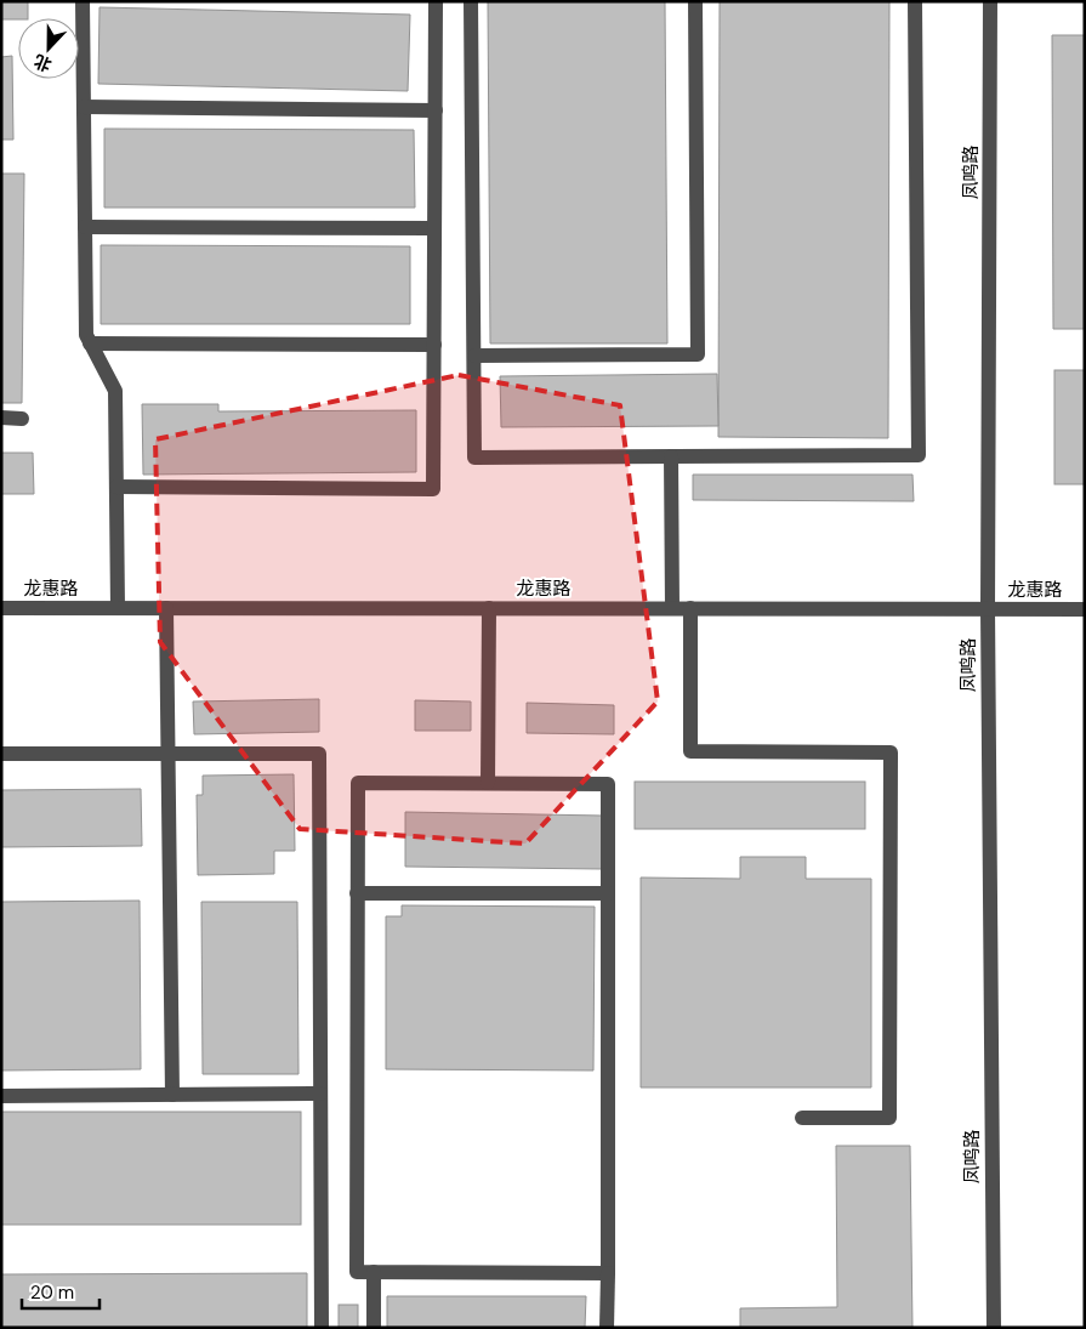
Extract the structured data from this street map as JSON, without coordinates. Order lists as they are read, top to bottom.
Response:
{
  "streets": {
    "street": ["凤鸣路", "龙惠路"]
  },
  "crossings": [
    ["凤鸣路", "龙惠路"]
  ],
  "scale_bar": "20 m",
  "north": "bottom"
}
